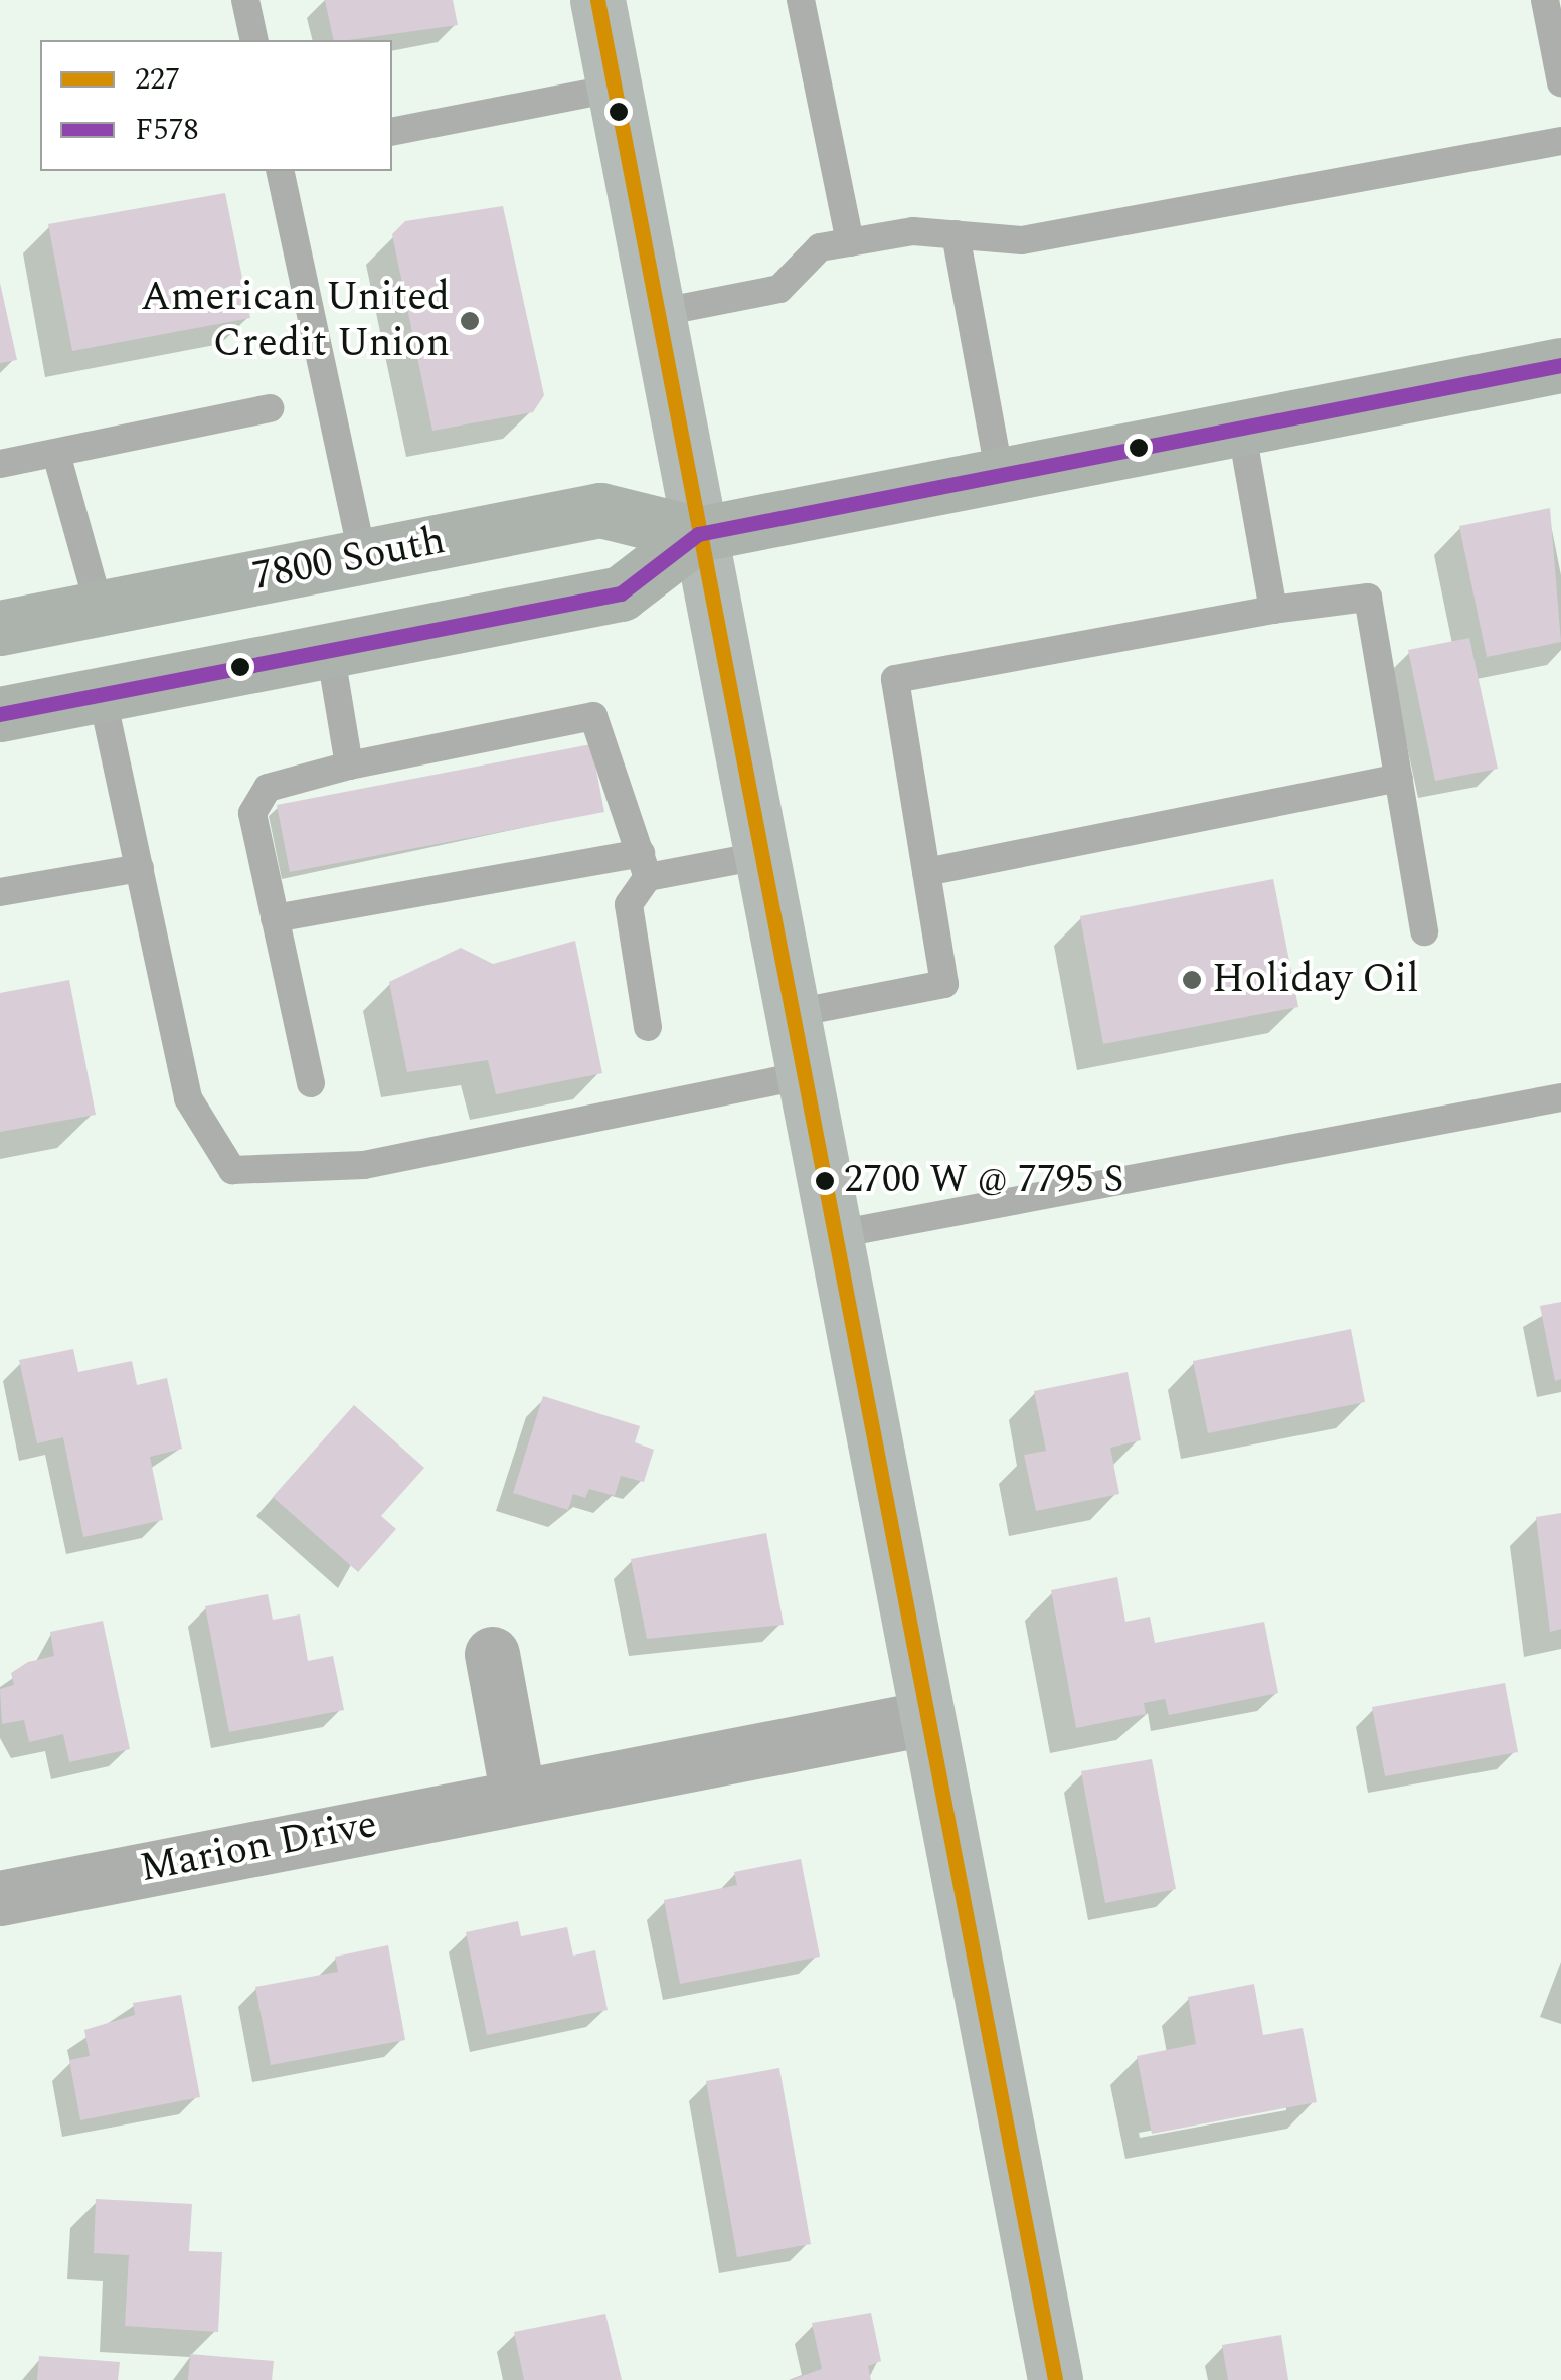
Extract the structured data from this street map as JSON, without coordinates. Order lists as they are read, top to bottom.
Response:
{
  "streets": {
    "main road": ["7800 South"],
    "street": ["Marion Drive"]
  },
  "places": ["American United Credit Union", "Holiday Oil", "2700 W @ 7795 S"],
  "lines": ["transit line 227", "transit line F578"],
  "legend": ["227", "F578"]
}
